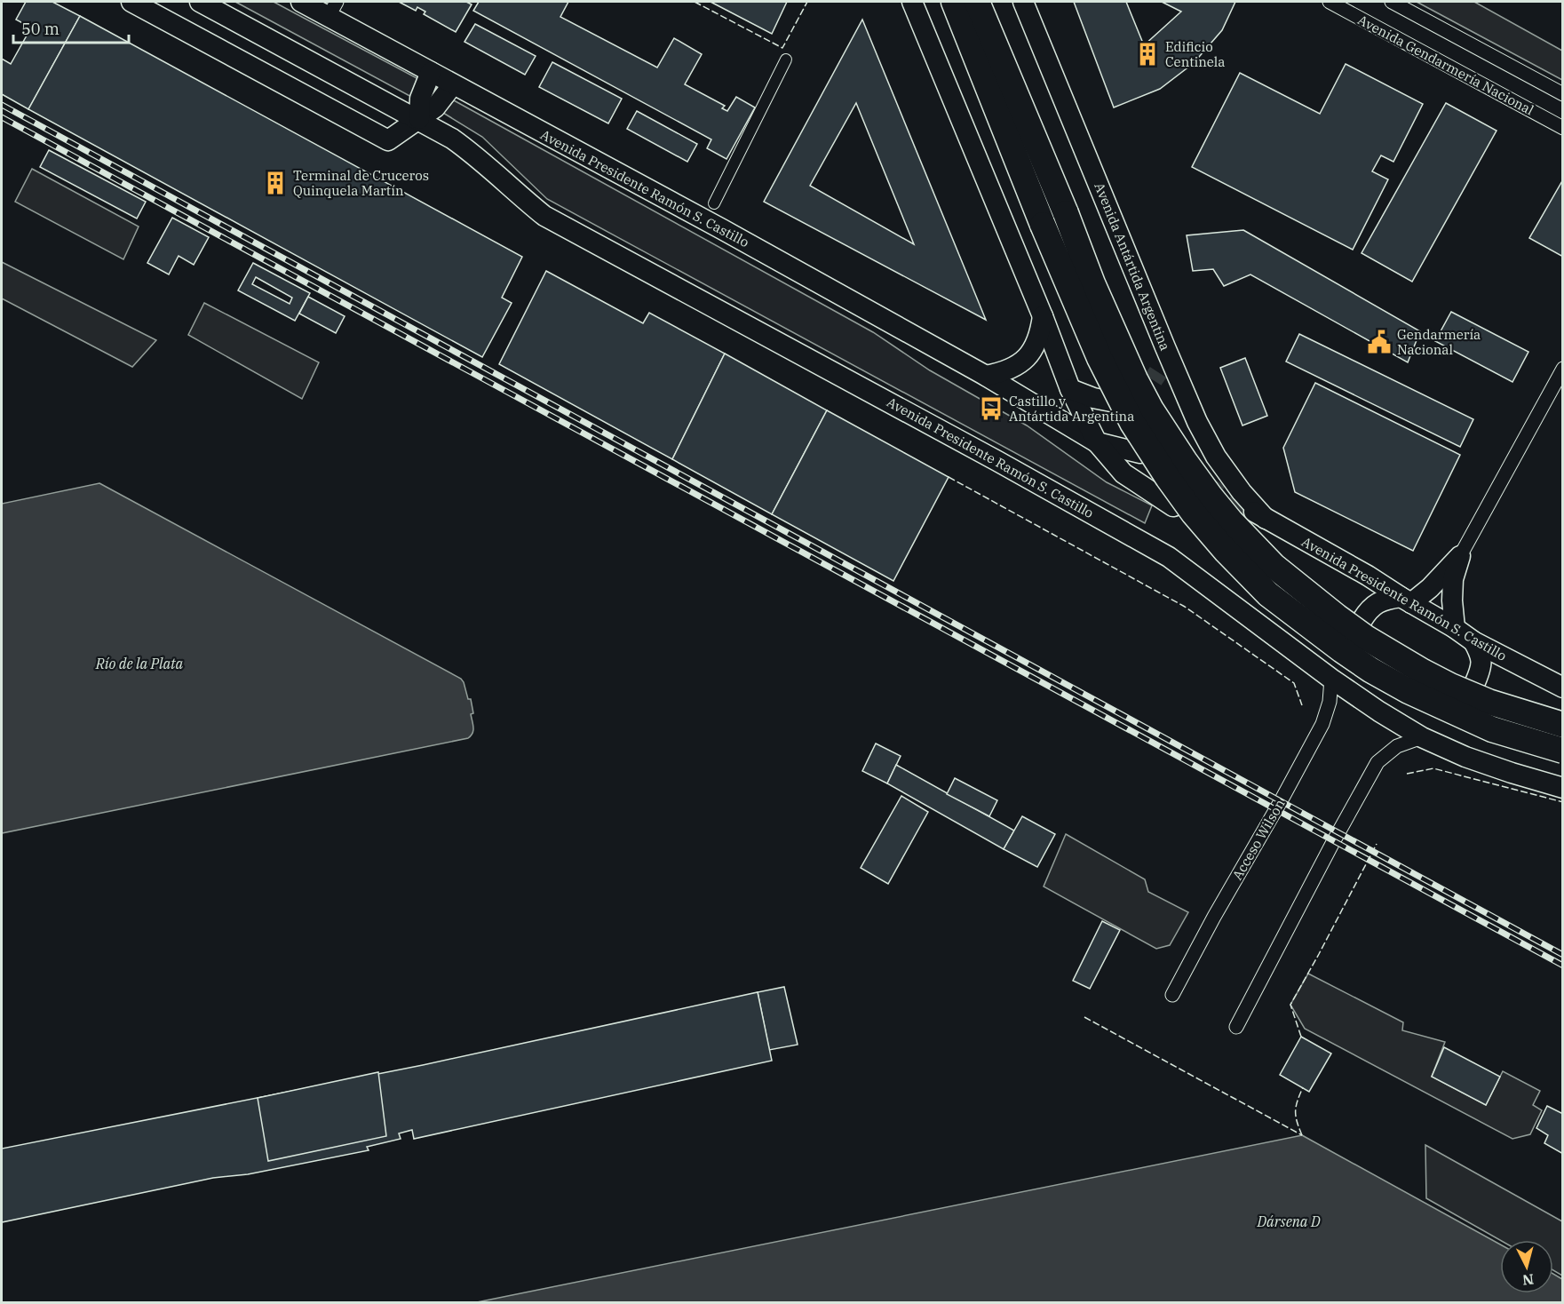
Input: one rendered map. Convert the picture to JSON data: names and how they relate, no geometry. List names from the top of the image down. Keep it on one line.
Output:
{"streets":{"main road":["Avenida Presidente Ramón S. Castillo","Avenida Antártida Argentina"],"street":["Avenida Gendarmería Nacional","Acceso Wilson"]},"crossings":[["Avenida Presidente Ramón S. Castillo","Avenida Antártida Argentina"],["Avenida Presidente Ramón S. Castillo","Acceso Wilson"]],"water":["Río de la Plata","Dársena D"],"places":{"building":["Edificio Centinela","Terminal de Cruceros Quinquela Martín"],"public building":["Gendarmería Nacional"],"bus stop":["Castillo y Antártida Argentina"]},"scale_bar":"50 m","north":"bottom"}
